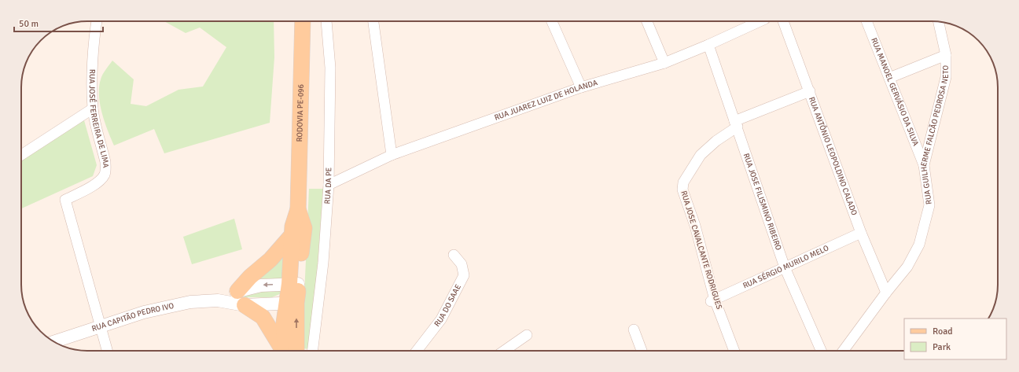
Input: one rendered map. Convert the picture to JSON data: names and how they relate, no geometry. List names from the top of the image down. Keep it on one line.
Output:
{"streets":{"main road":["RODOVIA PE-096"],"street":["RUA MANOEL GERVÁSIO DA SILVA","RUA JUAREZ LUIZ DE HOLANDA","RUA JOSÉ FERREIRA DE LIMA","RUA GUILHERME FALCÃO PEDROSA NETO","RUA ANTÔNIO LEOPOLDINO CALADO","RUA DA PE","RUA JOSE FILISMINO RIBEIRO","RUA JOSE CAVALCANTE RODRIGUES","RUA SÉRGIO MURILO MELO","RUA DO SAAE","RUA CAPITÃO PEDRO IVO"]},"crossings":[["RUA MANOEL GERVÁSIO DA SILVA","RUA GUILHERME FALCÃO PEDROSA NETO"],["RUA JUAREZ LUIZ DE HOLANDA","RUA DA PE"],["RUA JUAREZ LUIZ DE HOLANDA","RUA JOSE FILISMINO RIBEIRO"],["RUA JOSÉ FERREIRA DE LIMA","RUA CAPITÃO PEDRO IVO"],["RUA GUILHERME FALCÃO PEDROSA NETO","RUA ANTÔNIO LEOPOLDINO CALADO"],["RUA ANTÔNIO LEOPOLDINO CALADO","RUA JOSE CAVALCANTE RODRIGUES"],["RUA ANTÔNIO LEOPOLDINO CALADO","RUA SÉRGIO MURILO MELO"],["RUA JOSE FILISMINO RIBEIRO","RUA JOSE CAVALCANTE RODRIGUES"],["RUA JOSE FILISMINO RIBEIRO","RUA SÉRGIO MURILO MELO"],["RUA JOSE CAVALCANTE RODRIGUES","RUA SÉRGIO MURILO MELO"]],"legend":["Road","Park"],"scale_bar":"50 m"}
